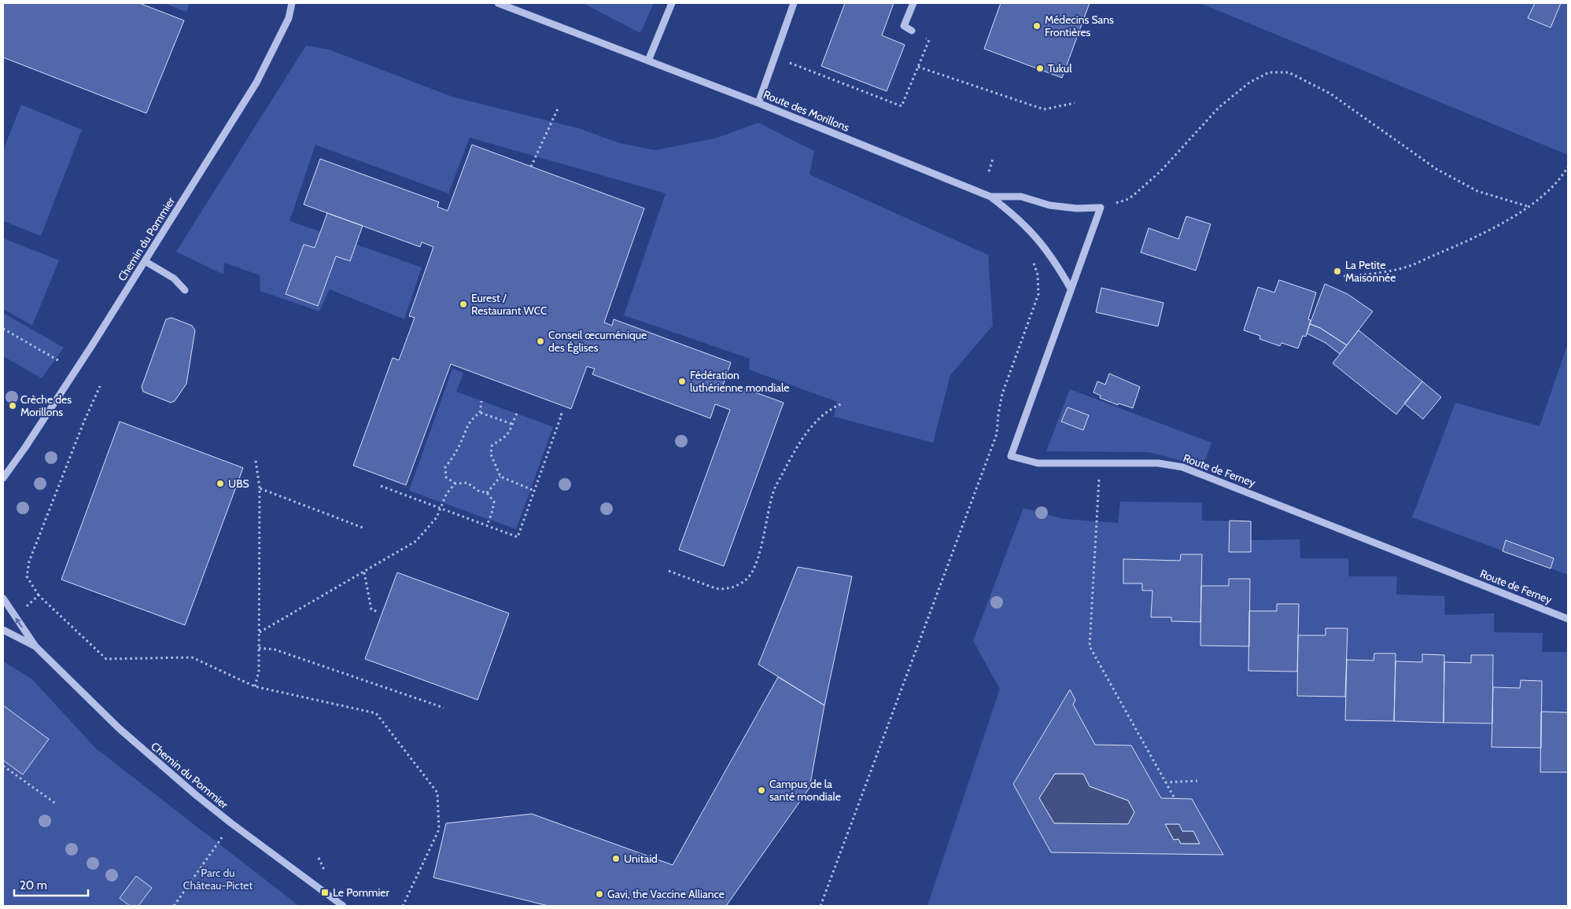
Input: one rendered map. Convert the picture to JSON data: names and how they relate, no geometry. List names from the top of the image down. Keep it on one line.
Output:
{"streets":{"street":["Route des Morillons","Chemin du Pommier","Route de Ferney"]},"crossings":[["Route des Morillons","Route de Ferney"]],"parks":["Parc du Château-Pictet"],"places":{"other":["Médecins Sans Frontières","Tukul","La Petite Maisonnée","Eurest / Restaurant WCC","Conseil œcuménique des Églises","Fédération luthérienne mondiale","Crèche des Morillons","UBS","Campus de la santé mondiale","Unitaid","Gavi, the Vaccine Alliance"],"transit":["Le Pommier"]},"scale_bar":"20 m"}
